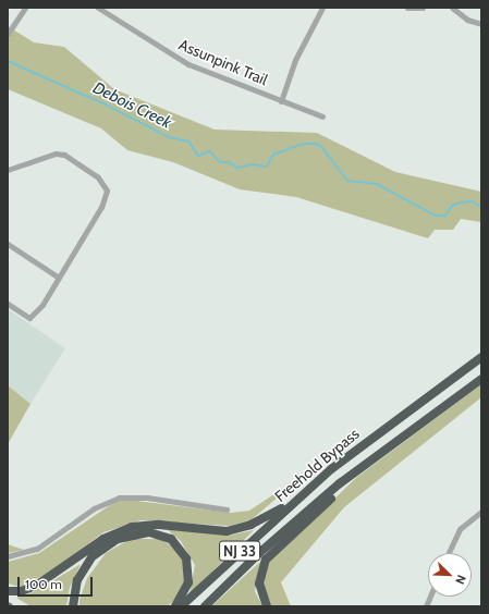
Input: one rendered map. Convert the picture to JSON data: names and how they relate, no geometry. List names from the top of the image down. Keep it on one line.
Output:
{"streets":{"highway":["Freehold Bypass","NJ 33"],"street":["Assunpink Trail"]},"water":["Debois Creek"],"scale_bar":"100 m","north":"bottom right"}
